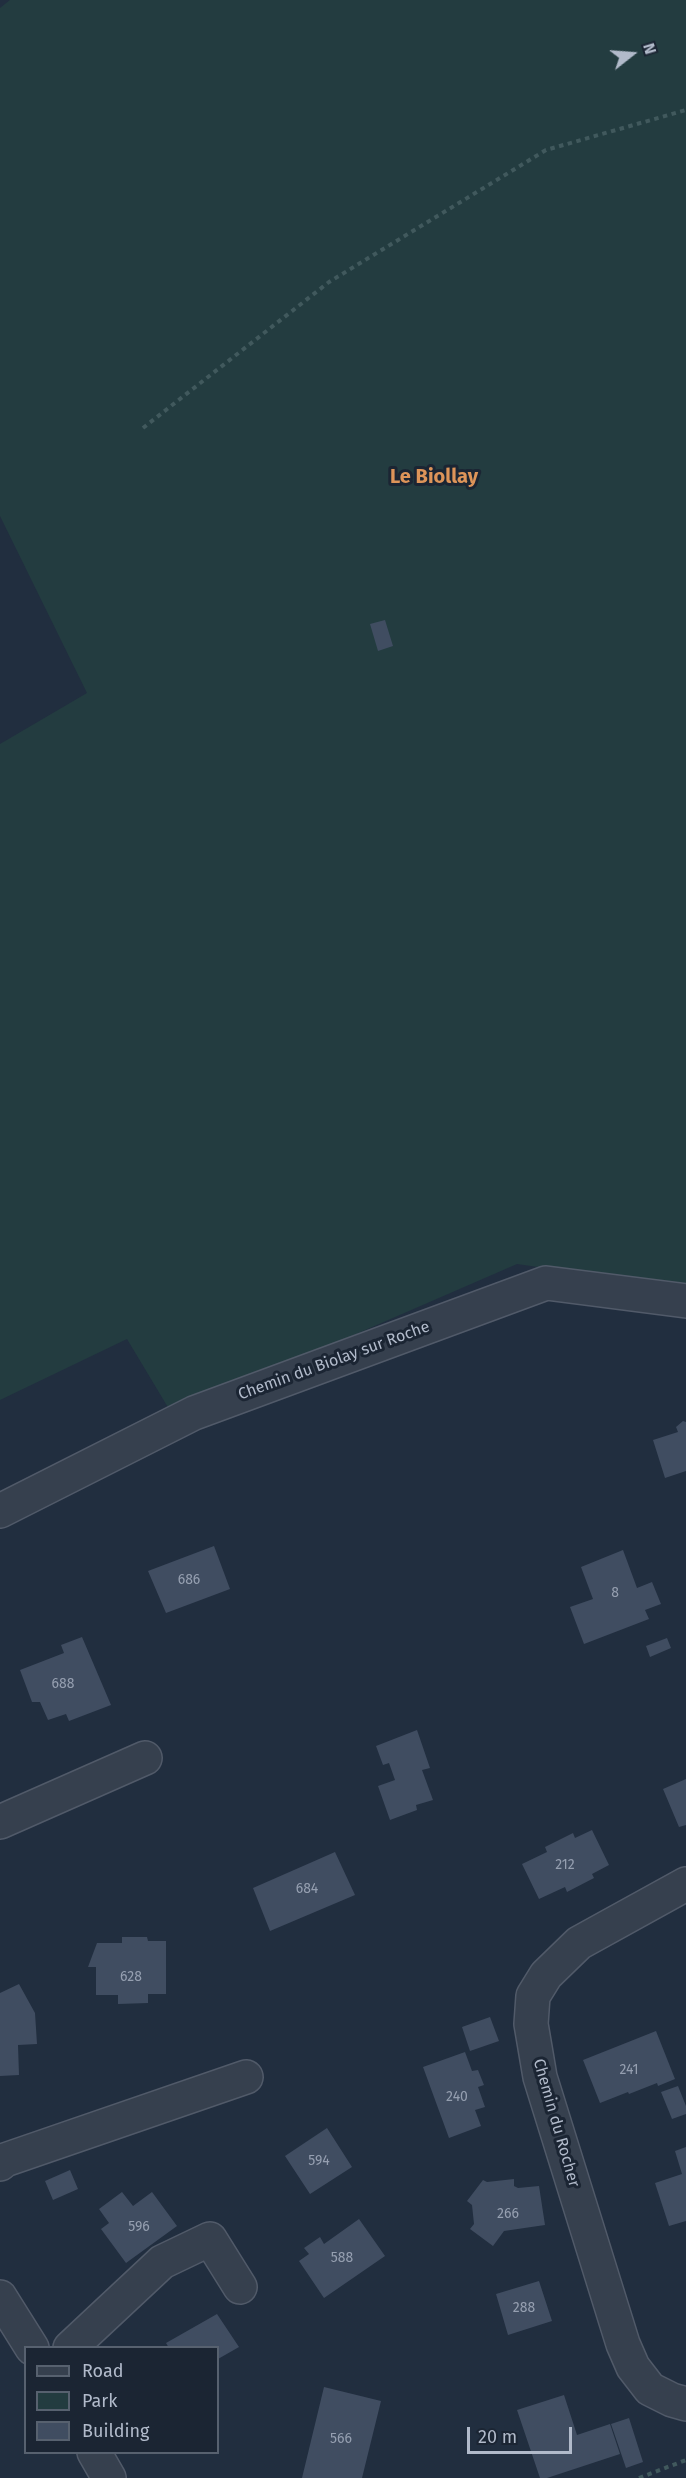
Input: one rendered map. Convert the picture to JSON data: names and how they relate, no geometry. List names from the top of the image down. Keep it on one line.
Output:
{"streets":{"street":["Chemin du Biolay sur Roche","Chemin du Rocher"]},"districts":["Le Biollay"],"house_numbers":["686","8","688","212","684","628","241","240","594","266","596","588","288","566"],"legend":["Road","Park","Building"],"scale_bar":"20 m","north":"right"}
